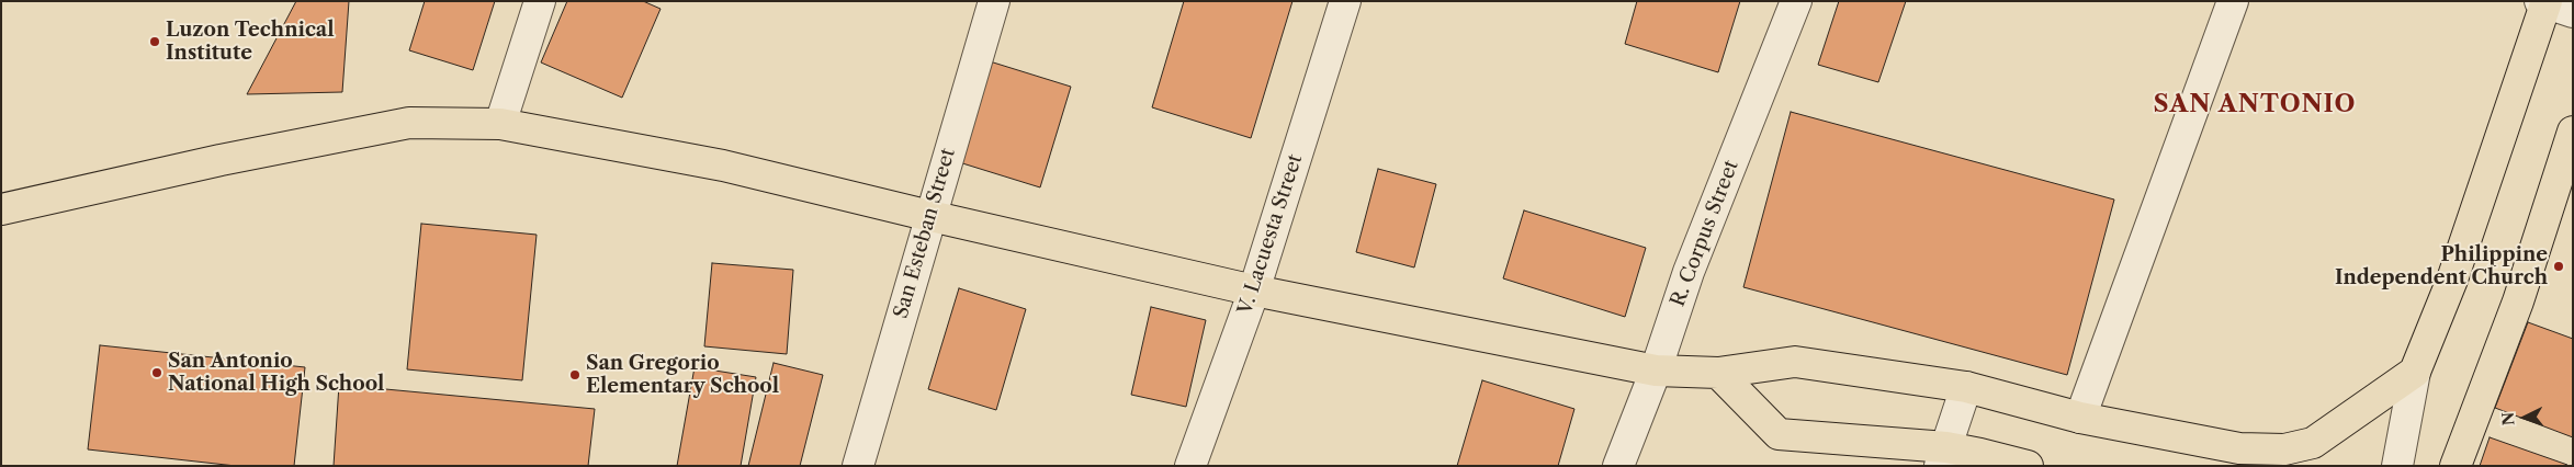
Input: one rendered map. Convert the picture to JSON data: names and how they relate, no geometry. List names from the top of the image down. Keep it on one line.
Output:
{"streets":{"street":["San Esteban Street","R. Corpus Street","V. Lacuesta Street"]},"districts":["SAN ANTONIO"],"places":["Luzon Technical Institute","Philippine Independent Church","San Antonio National High School","San Gregorio Elementary School"],"north":"left"}
